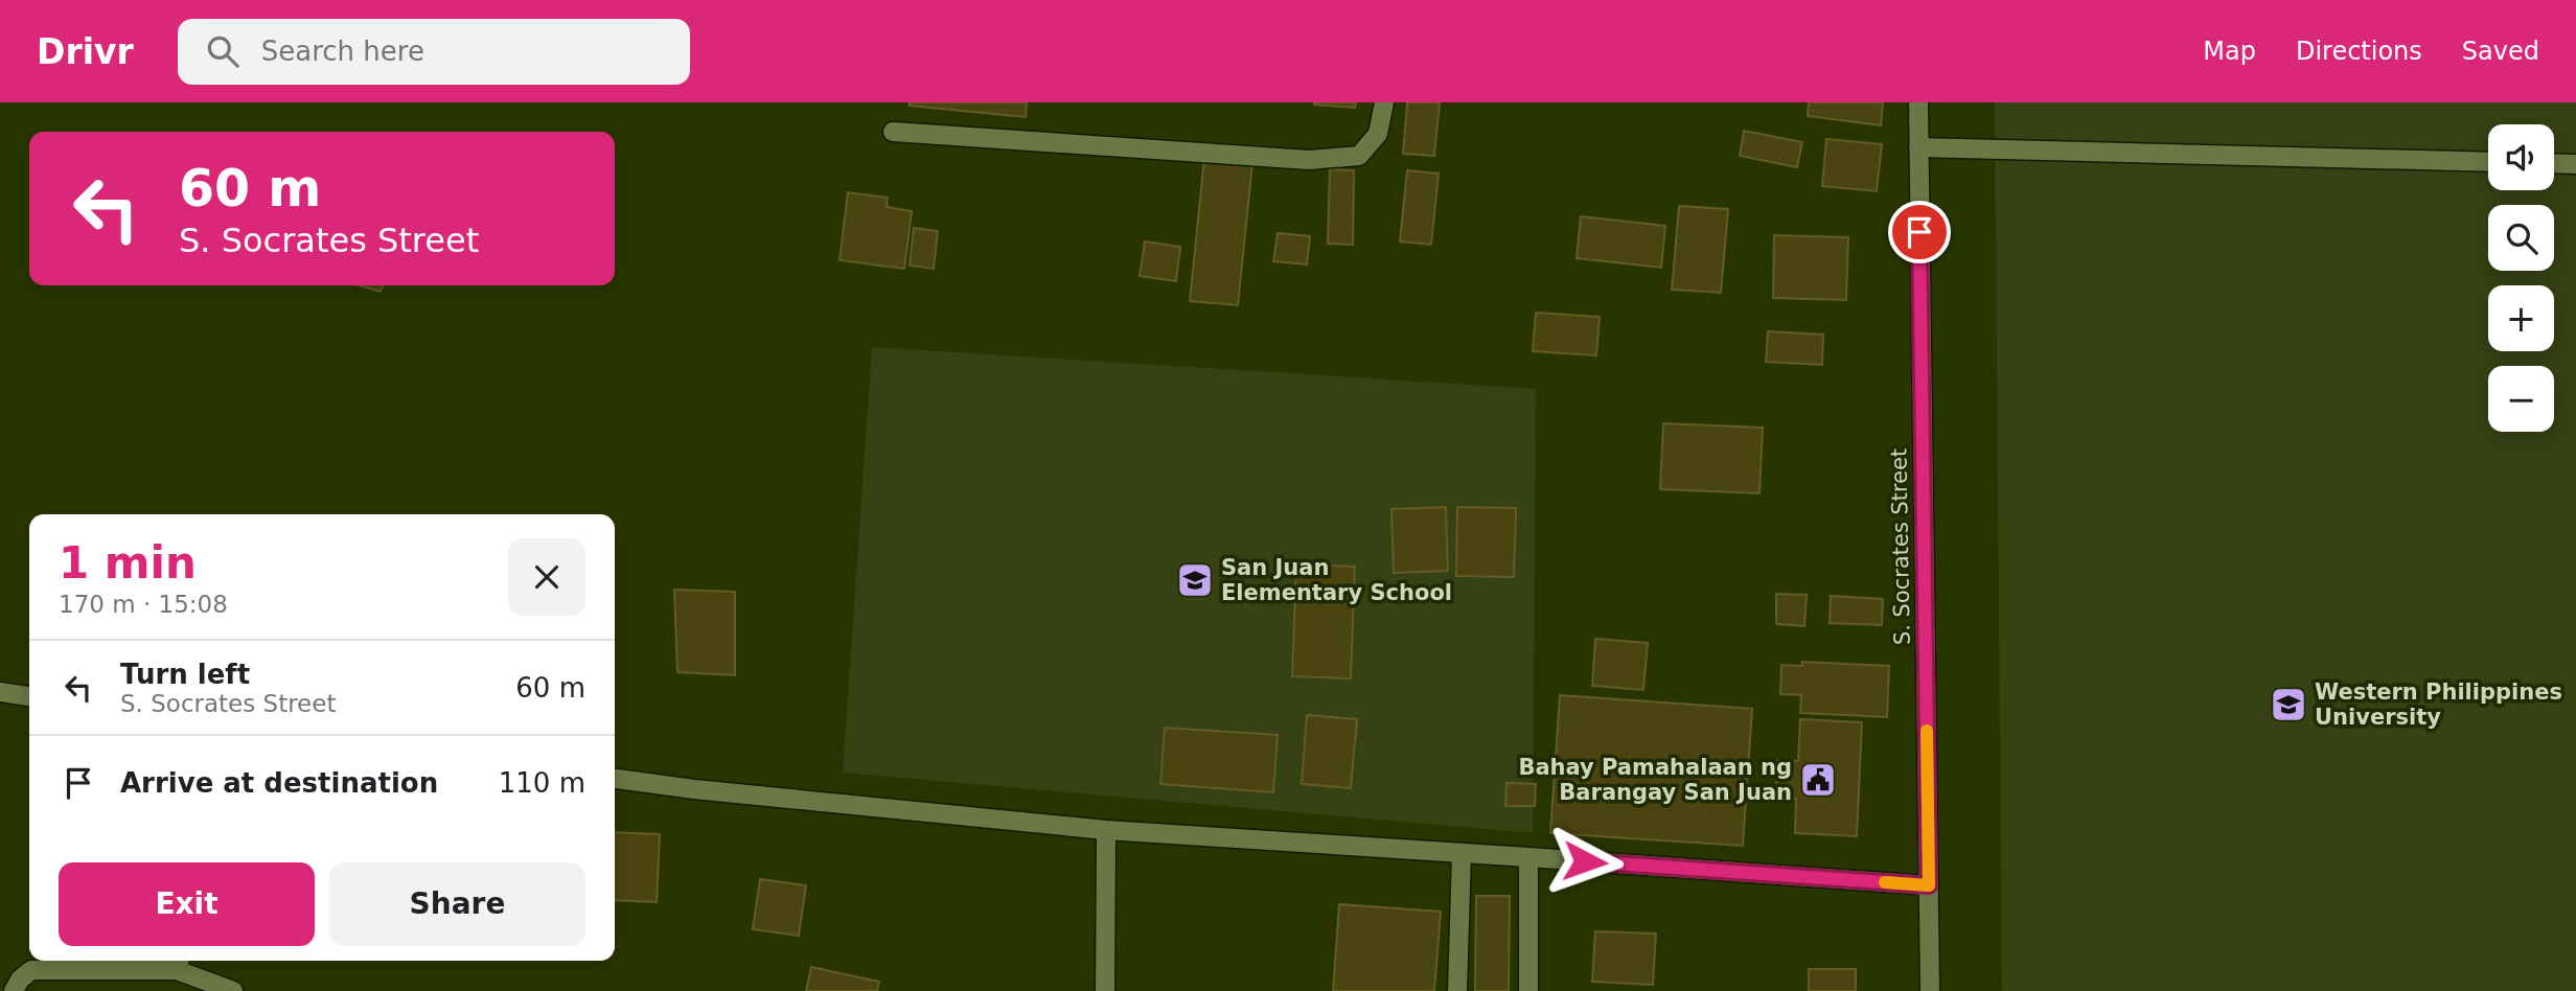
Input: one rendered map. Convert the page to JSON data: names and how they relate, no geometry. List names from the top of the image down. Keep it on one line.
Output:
{"streets":{"street":["S. Socrates Street"]},"places":{"school or university":["San Juan Elementary School","Western Philippines University"],"public building":["Bahay Pamahalaan ng Barangay San Juan"]},"page":{"header":"Drivr","search":"Search here","nav":["Map","Directions","Saved"],"map_buttons":["+","−"],"turn":["60 m","S. Socrates Street"],"heading":["1 min","170 m · 15:08"],"list":[{"name":"Turn left","note":"S. Socrates Street","value":"60 m"},{"name":"Arrive at destination","value":"110 m"}],"buttons":["Exit","Share"]}}
